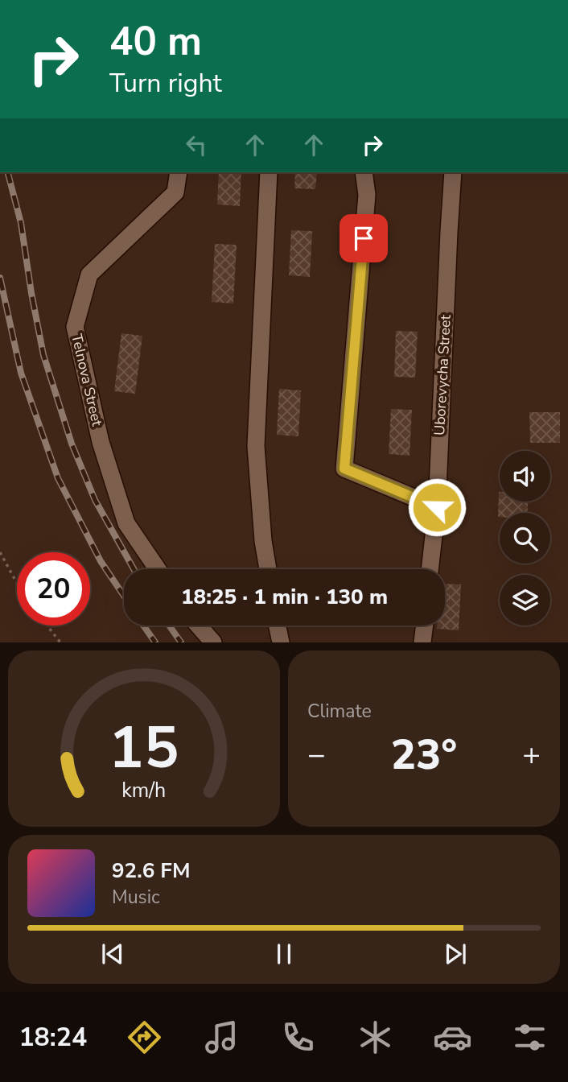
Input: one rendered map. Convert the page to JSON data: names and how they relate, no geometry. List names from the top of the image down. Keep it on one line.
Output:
{"streets":{"street":["Uborevycha Street","Telnova Street"]},"page":{"turn":["40 m","Turn right"],"limit":"20","trip":"18:25 · 1 min · 130 m","tile":"Climate","heat":["−","23°","+"],"song":["92.6 FM","Music"],"tabs":"18:24","gauge":["15","km/h"]}}
